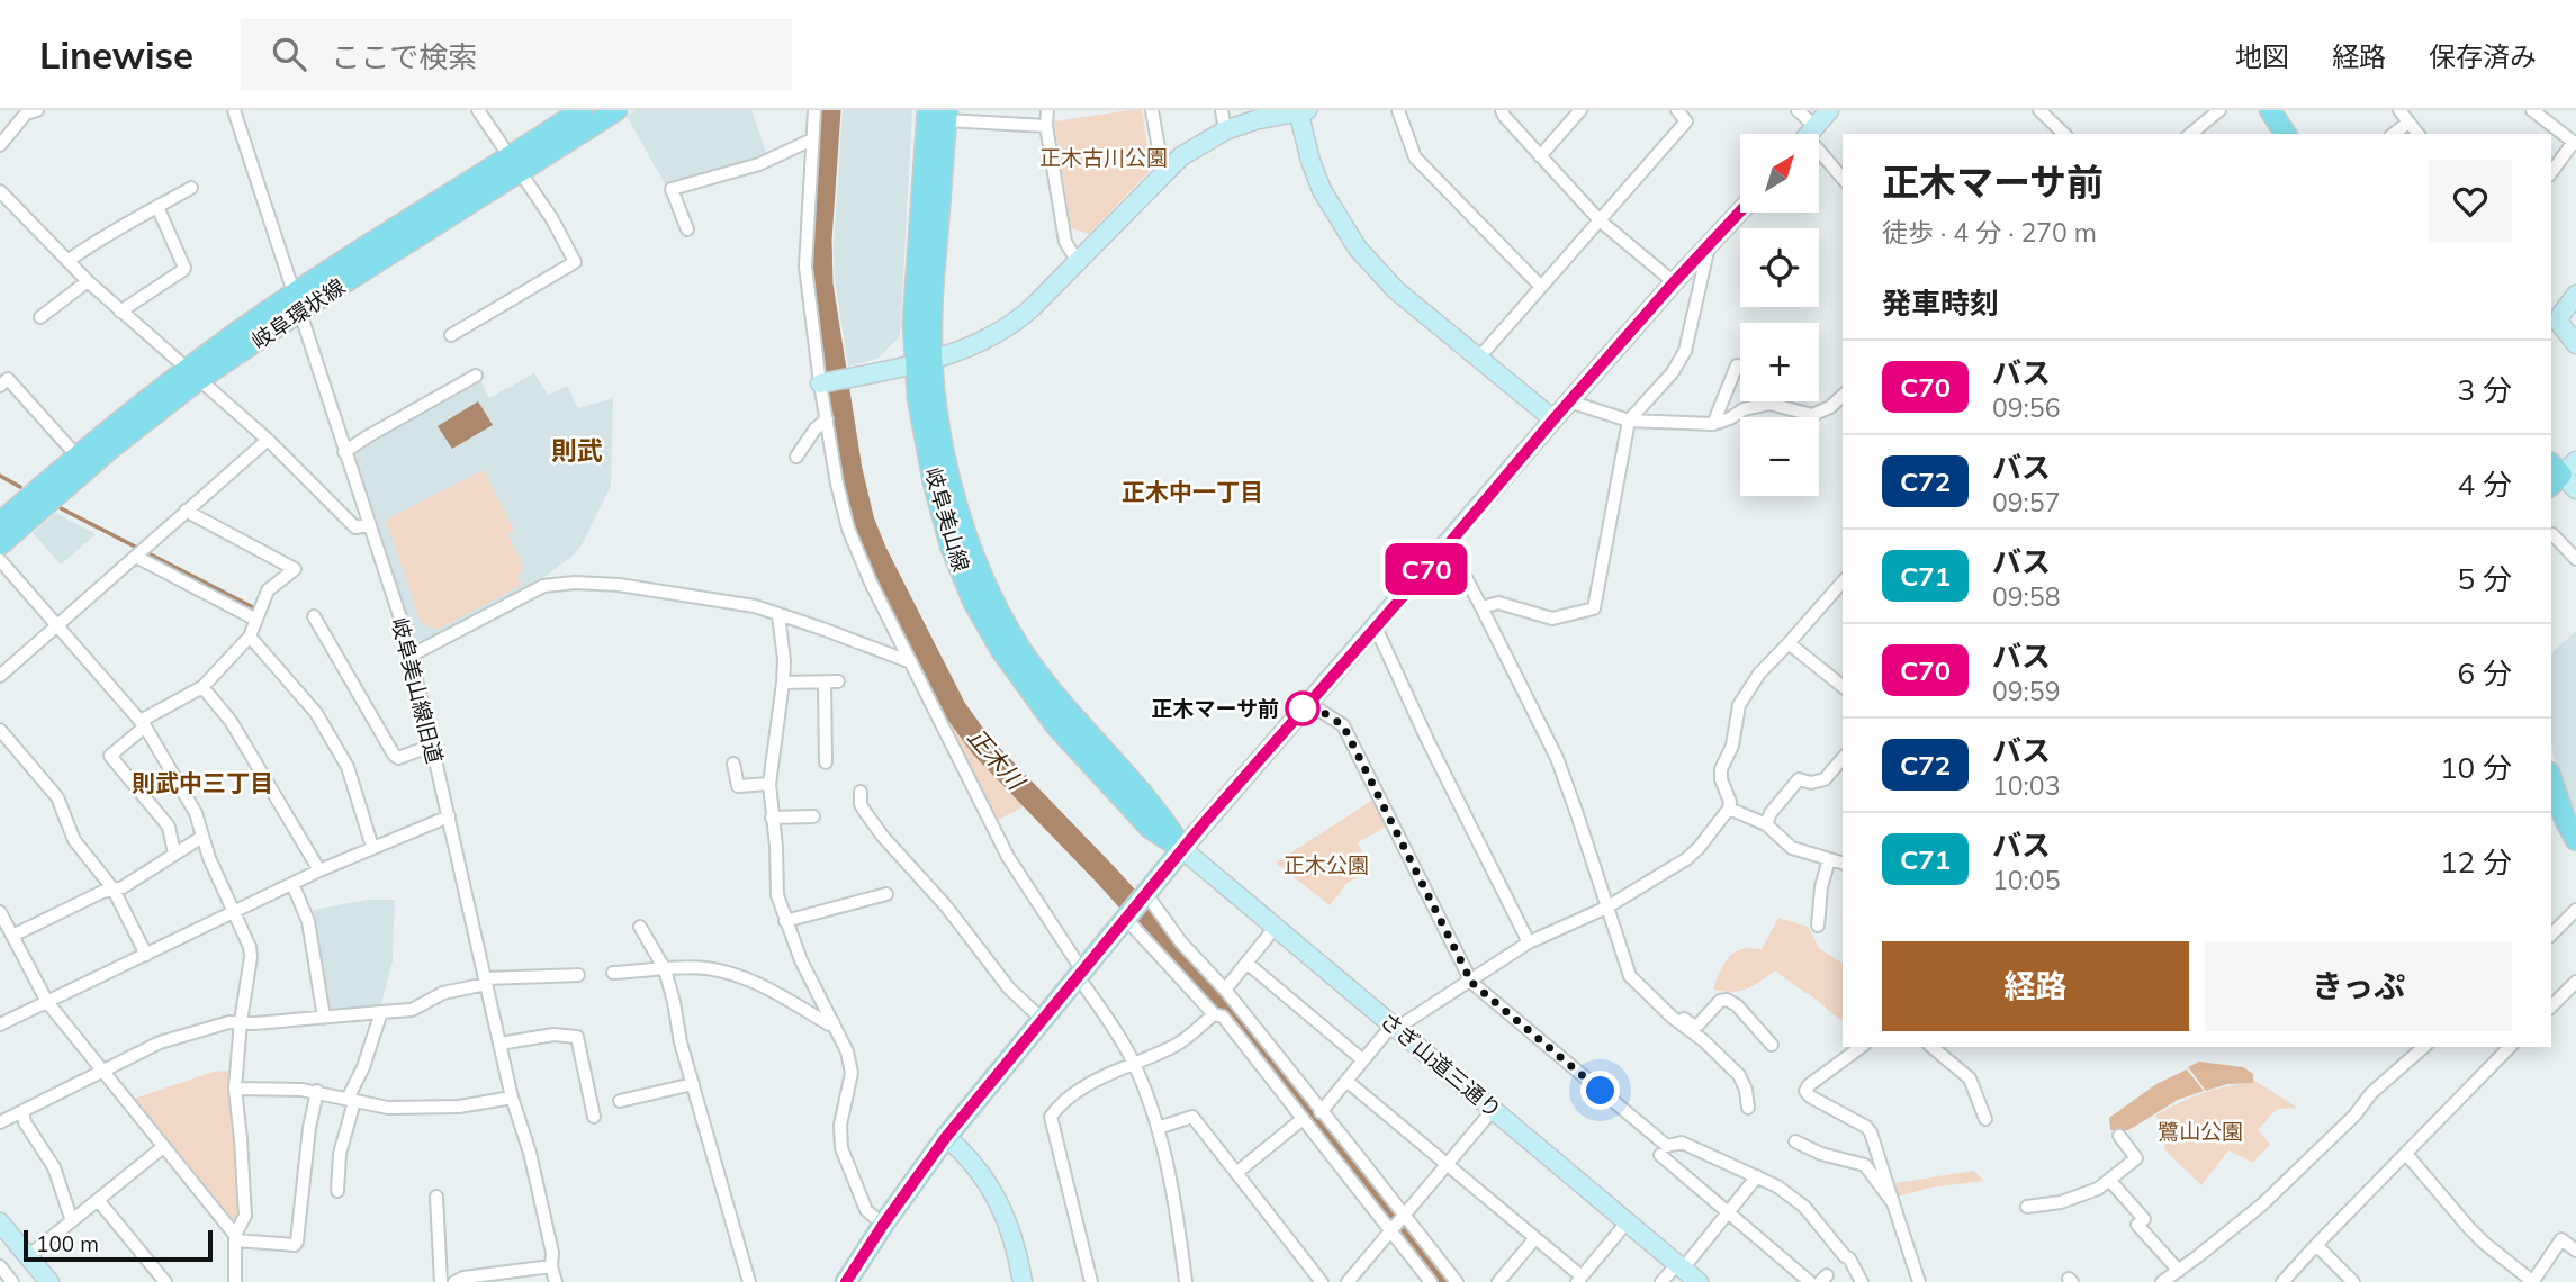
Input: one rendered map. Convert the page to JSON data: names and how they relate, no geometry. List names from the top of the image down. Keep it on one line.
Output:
{"streets":{"main road":["岐阜環状線","岐阜美山線"],"street":["岐阜美山線旧道","さぎ山道三通り"]},"crossings":[["岐阜環状線","岐阜美山線旧道"],["岐阜美山線","さぎ山道三通り"]],"districts":["則武","正木中一丁目","則武中三丁目"],"water":["正木川"],"parks":["正木古川公園","正木公園","鷺山公園"],"places":["正木マーサ前"],"lines":["bus line C70"],"scale_bar":"100 m","north":"top right","page":{"header":"Linewise","search":"ここで検索","nav":["地図","経路","保存済み"],"on_map":"C70","map_buttons":["+","−"],"heading":[["正木マーサ前","徒歩 · 4 分 · 270 m"],"発車時刻"],"list":[{"mark":"C70","name":"バス","note":"09:56","value":"3 分"},{"mark":"C72","name":"バス","note":"09:57","value":"4 分"},{"mark":"C71","name":"バス","note":"09:58","value":"5 分"},{"mark":"C70","name":"バス","note":"09:59","value":"6 分"},{"mark":"C72","name":"バス","note":"10:03","value":"10 分"},{"mark":"C71","name":"バス","note":"10:05","value":"12 分"}],"buttons":["経路","きっぷ"],"scale":"100 m"}}
